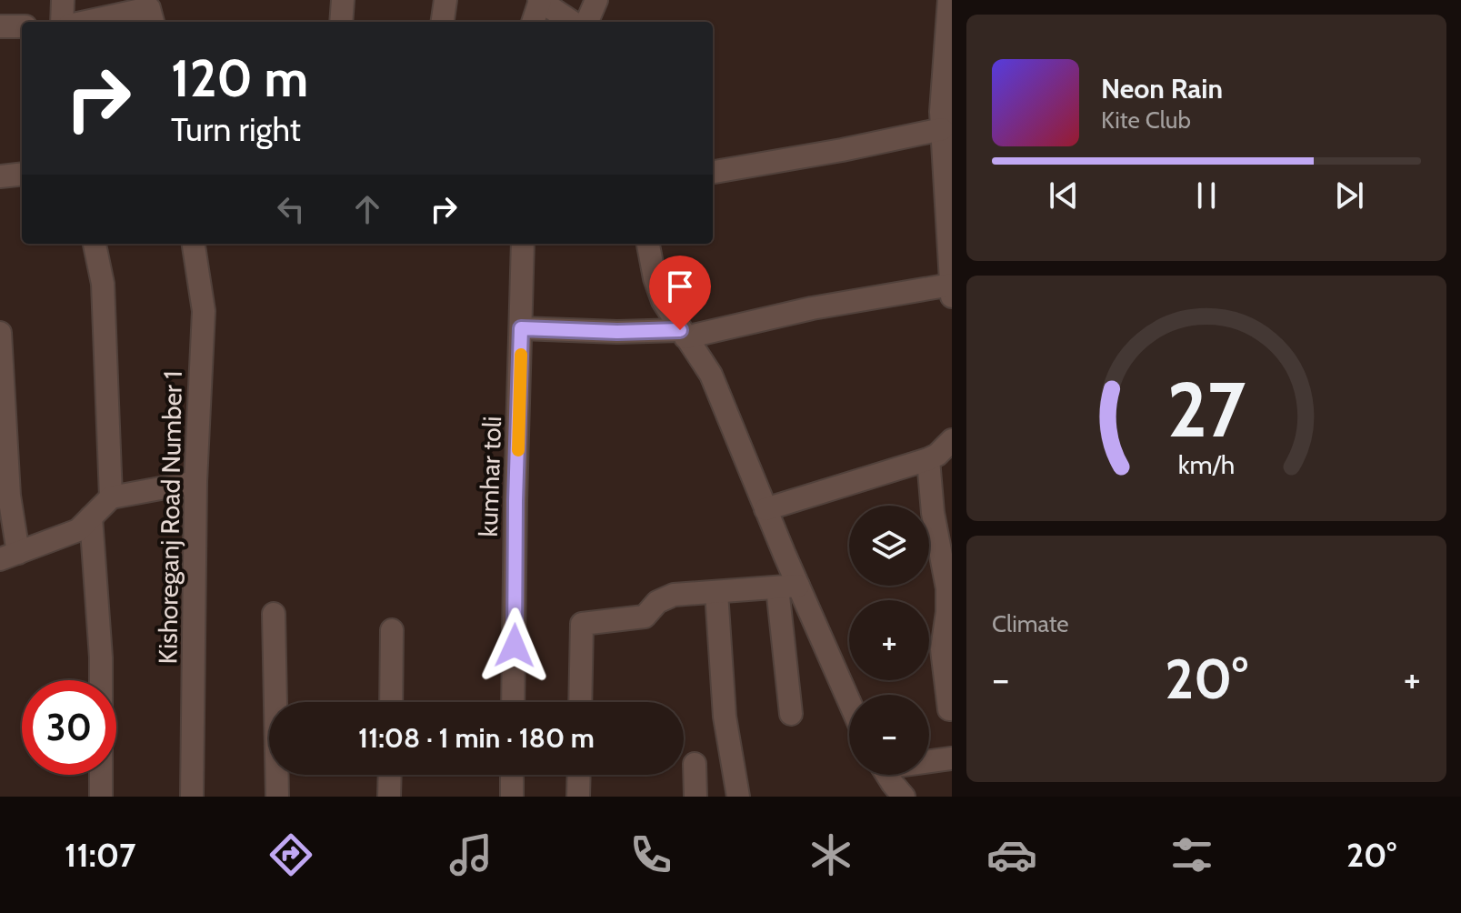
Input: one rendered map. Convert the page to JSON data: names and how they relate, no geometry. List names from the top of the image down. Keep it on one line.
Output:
{"streets":{"street":["kumhar toli","Kishoreganj Road Number 1"]},"page":{"turn":["120 m","Turn right"],"song":["Neon Rain","Kite Club"],"map_buttons":["+","−"],"tile":"Climate","heat":["−","20°","+"],"limit":"30","trip":"11:08 · 1 min · 180 m","tabs":["11:07","20°"],"gauge":["27","km/h"]}}
